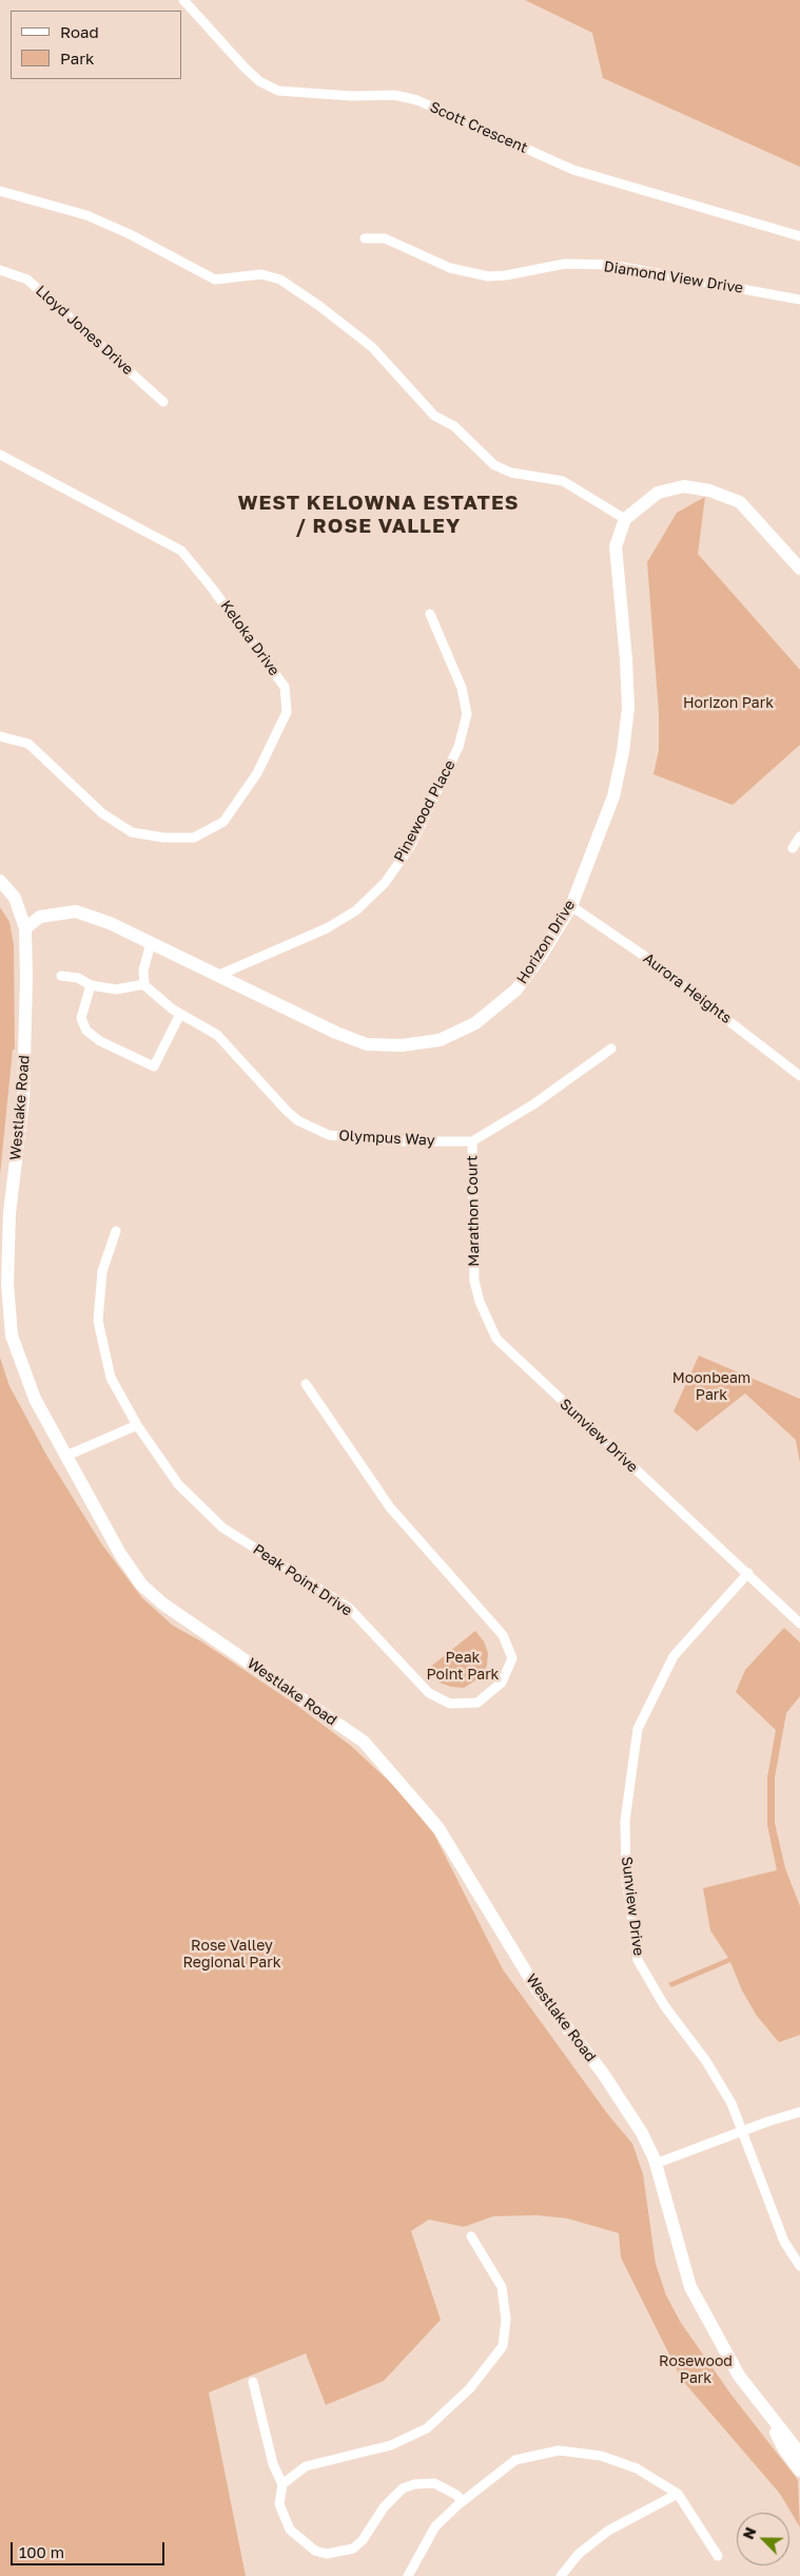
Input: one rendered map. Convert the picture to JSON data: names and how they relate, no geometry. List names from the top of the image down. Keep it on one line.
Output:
{"streets":{"street":["Scott Crescent","Diamond View Drive","Lloyd Jones Drive","Keloka Drive","Pinewood Place","Horizon Drive","Aurora Heights","Westlake Road","Olympus Way","Marathon Court","Sunview Drive","Peak Point Drive"]},"crossings":[["Pinewood Place","Horizon Drive"],["Horizon Drive","Aurora Heights"],["Horizon Drive","Westlake Road"],["Olympus Way","Marathon Court"],["Marathon Court","Sunview Drive"]],"districts":["WEST KELOWNA ESTATES / ROSE VALLEY"],"parks":["Horizon Park","Moonbeam Park","Peak Point Park","Rose Valley Regional Park","Rosewood Park"],"legend":["Road","Park"],"scale_bar":"100 m","north":"top left"}
